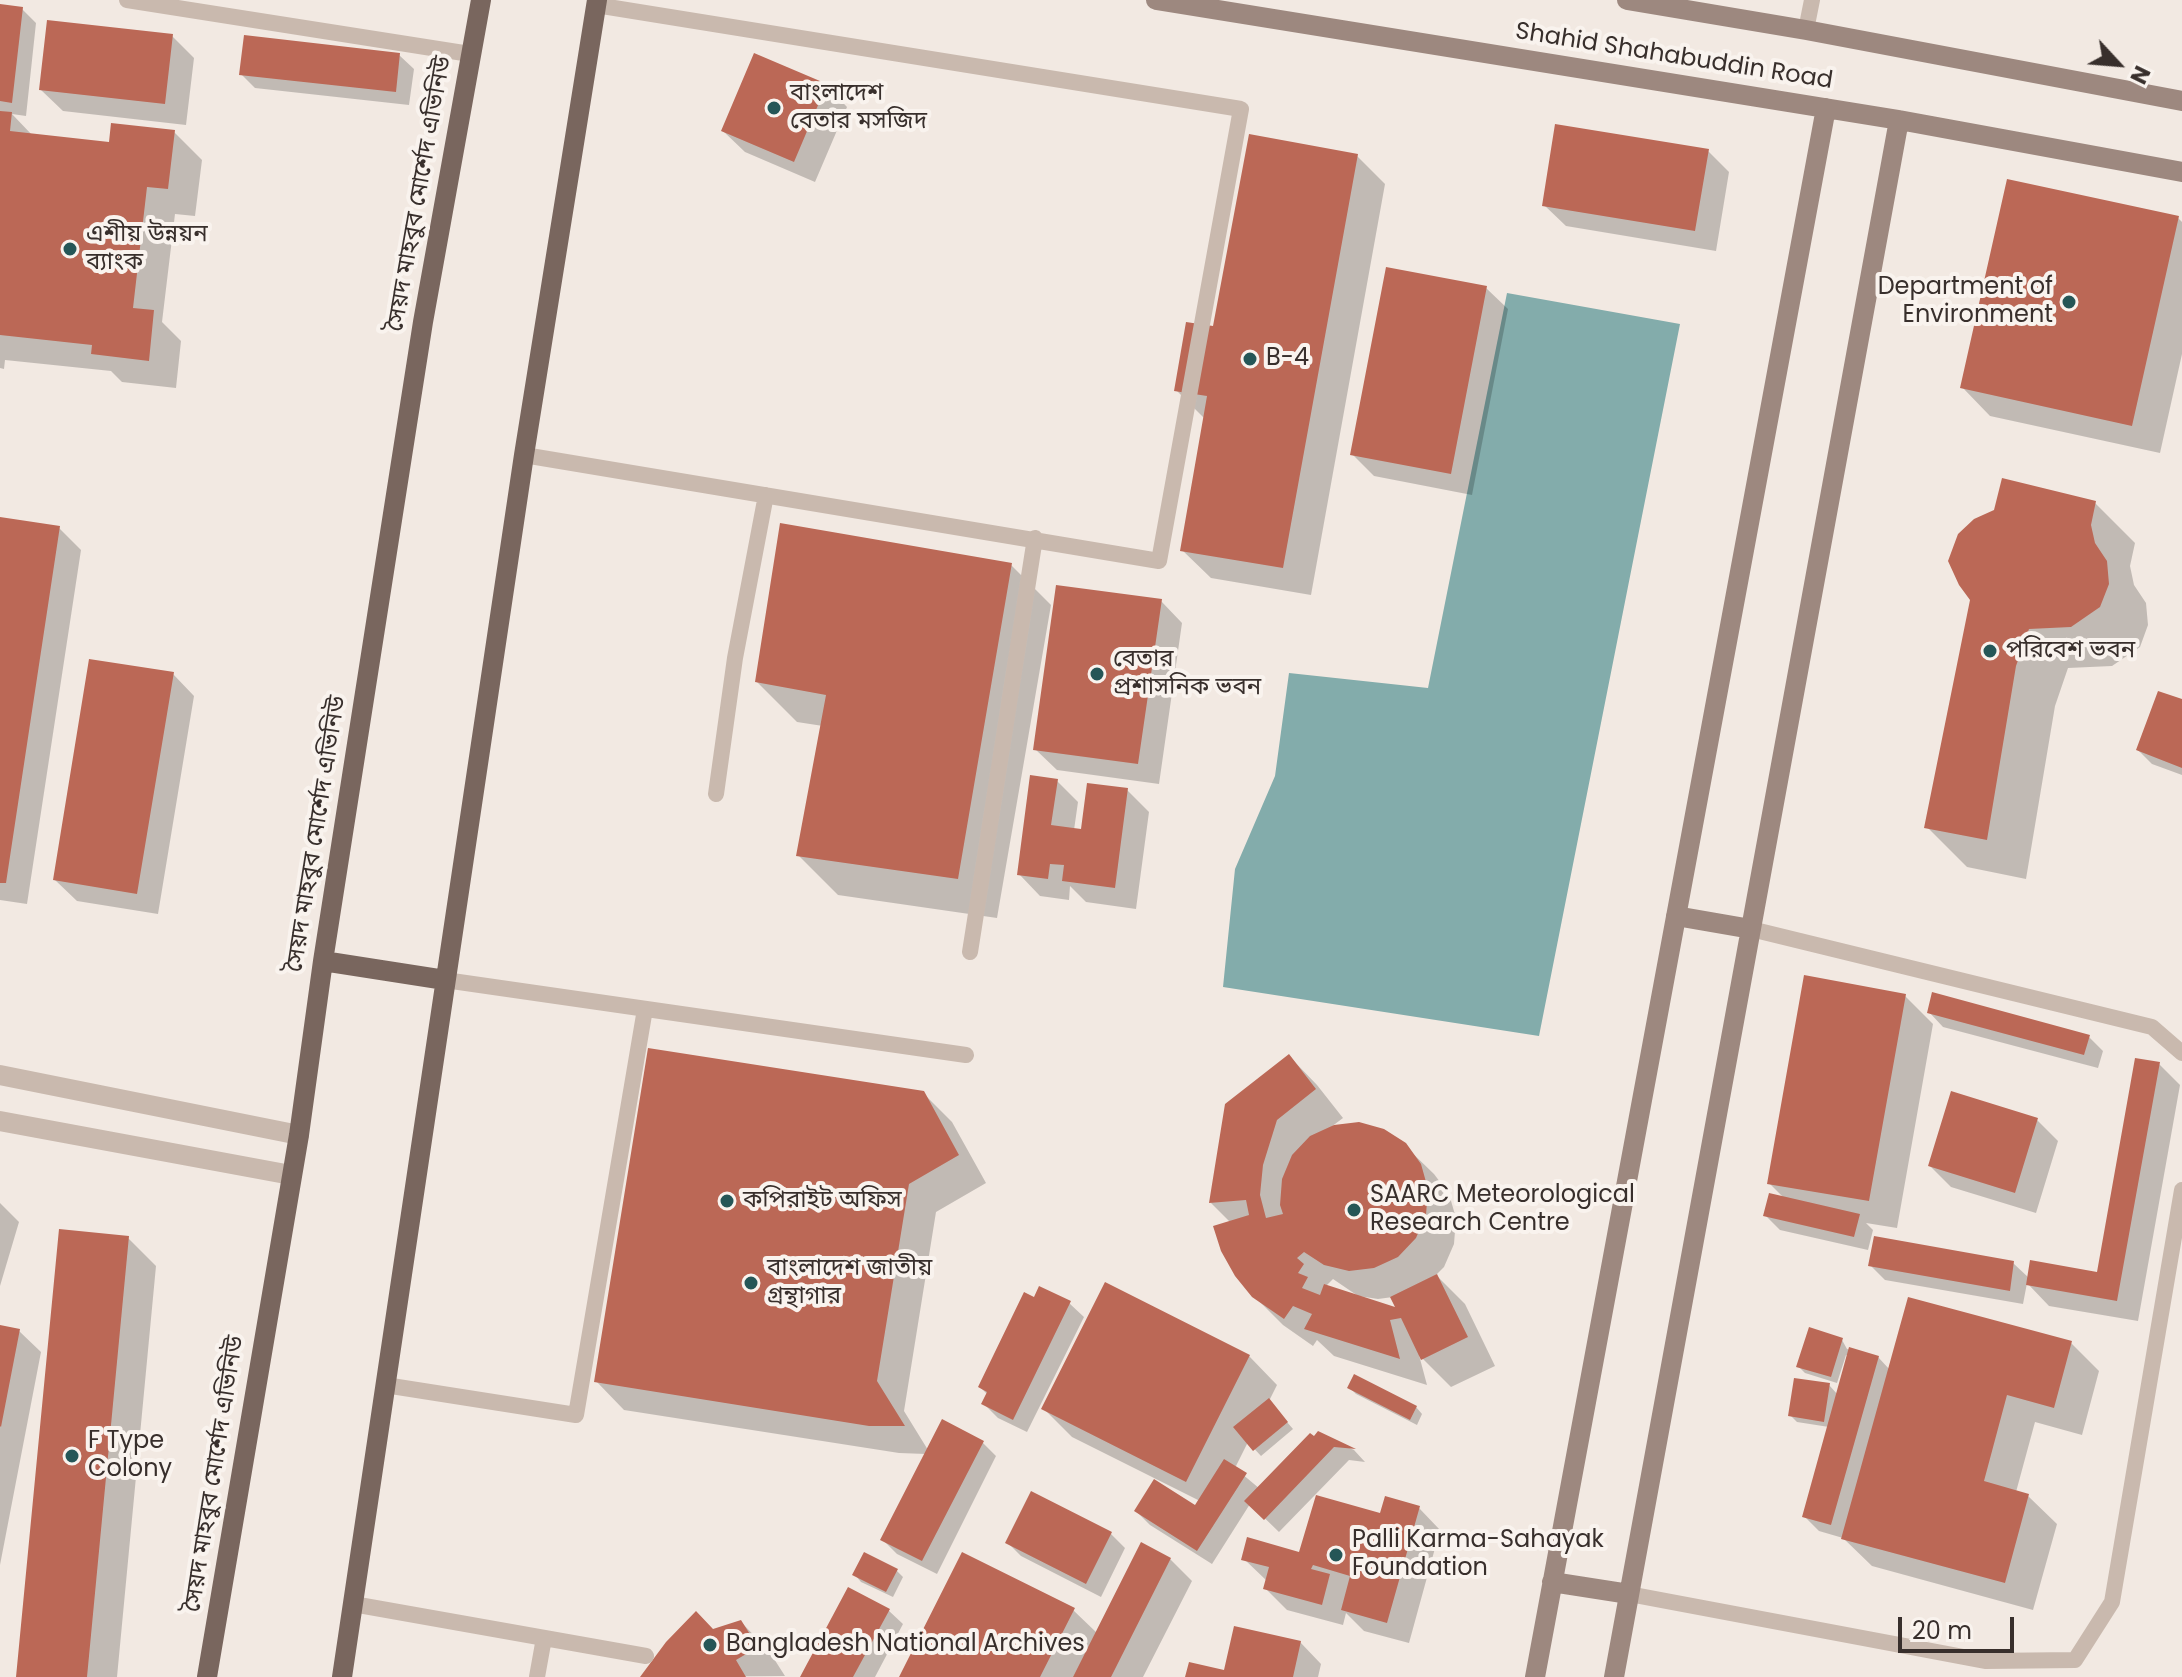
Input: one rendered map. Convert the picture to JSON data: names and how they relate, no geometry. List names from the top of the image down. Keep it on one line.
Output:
{"streets":{"main road":["সৈয়দ মাহবুব মোর্শেদ এভিনিউ"],"street":["Shahid Shahabuddin Road"]},"places":["বাংলাদেশ বেতার মসজিদ","এশীয় উন্নয়ন ব্যাংক","Department of Environment","B-4","পরিবেশ ভবন","বেতার প্রশাসনিক ভবন","কপিরাইট অফিস","SAARC Meteorological Research Centre","বাংলাদেশ জাতীয় গ্রন্থাগার","F Type Colony","Palli Karma-Sahayak Foundation","Bangladesh National Archives"],"scale_bar":"20 m","north":"bottom right"}
